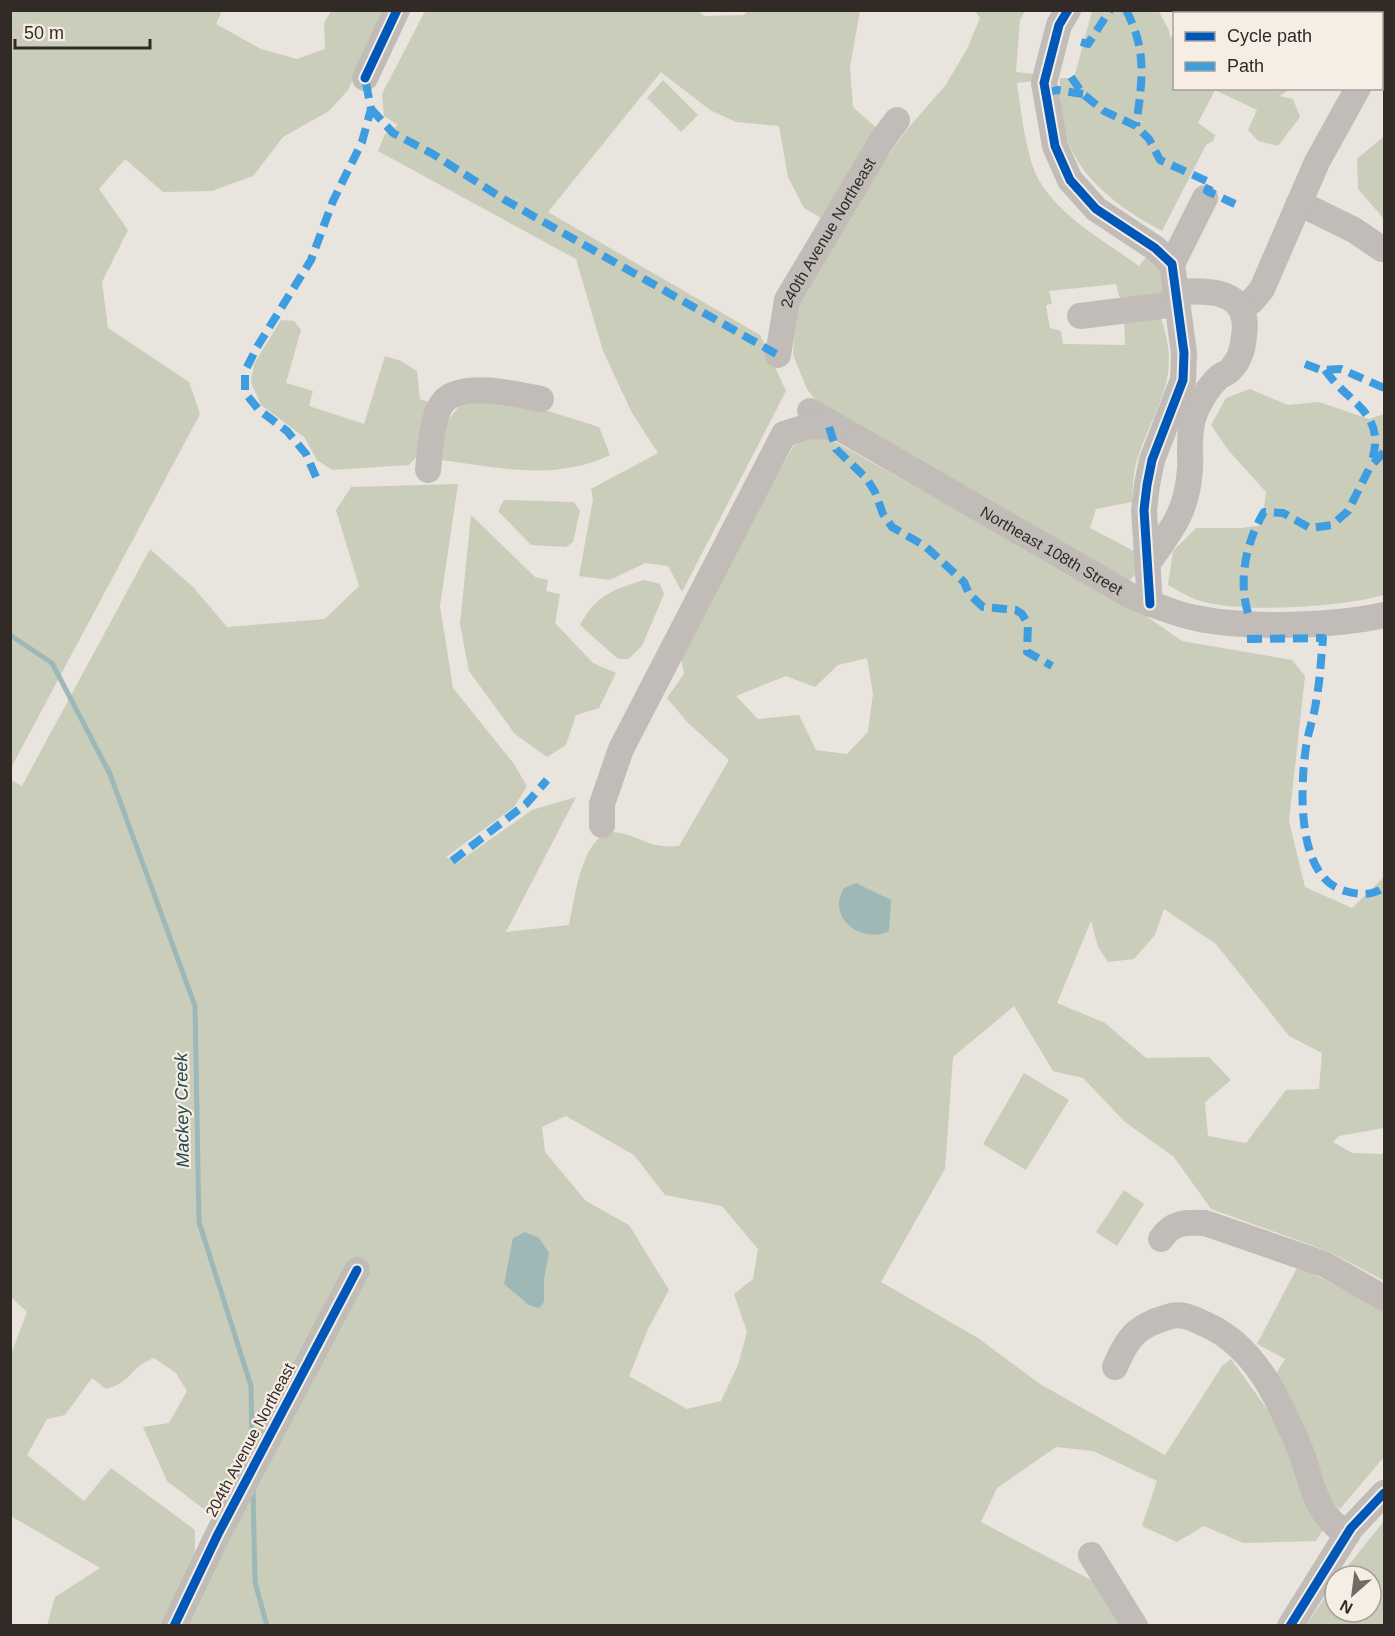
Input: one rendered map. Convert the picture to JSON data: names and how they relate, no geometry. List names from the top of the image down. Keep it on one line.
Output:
{"streets":{"street":["240th Avenue Northeast","Northeast 108th Street","204th Avenue Northeast"]},"water":["Mackey Creek"],"legend":["Cycle path","Path"],"scale_bar":"50 m","north":"bottom left"}
